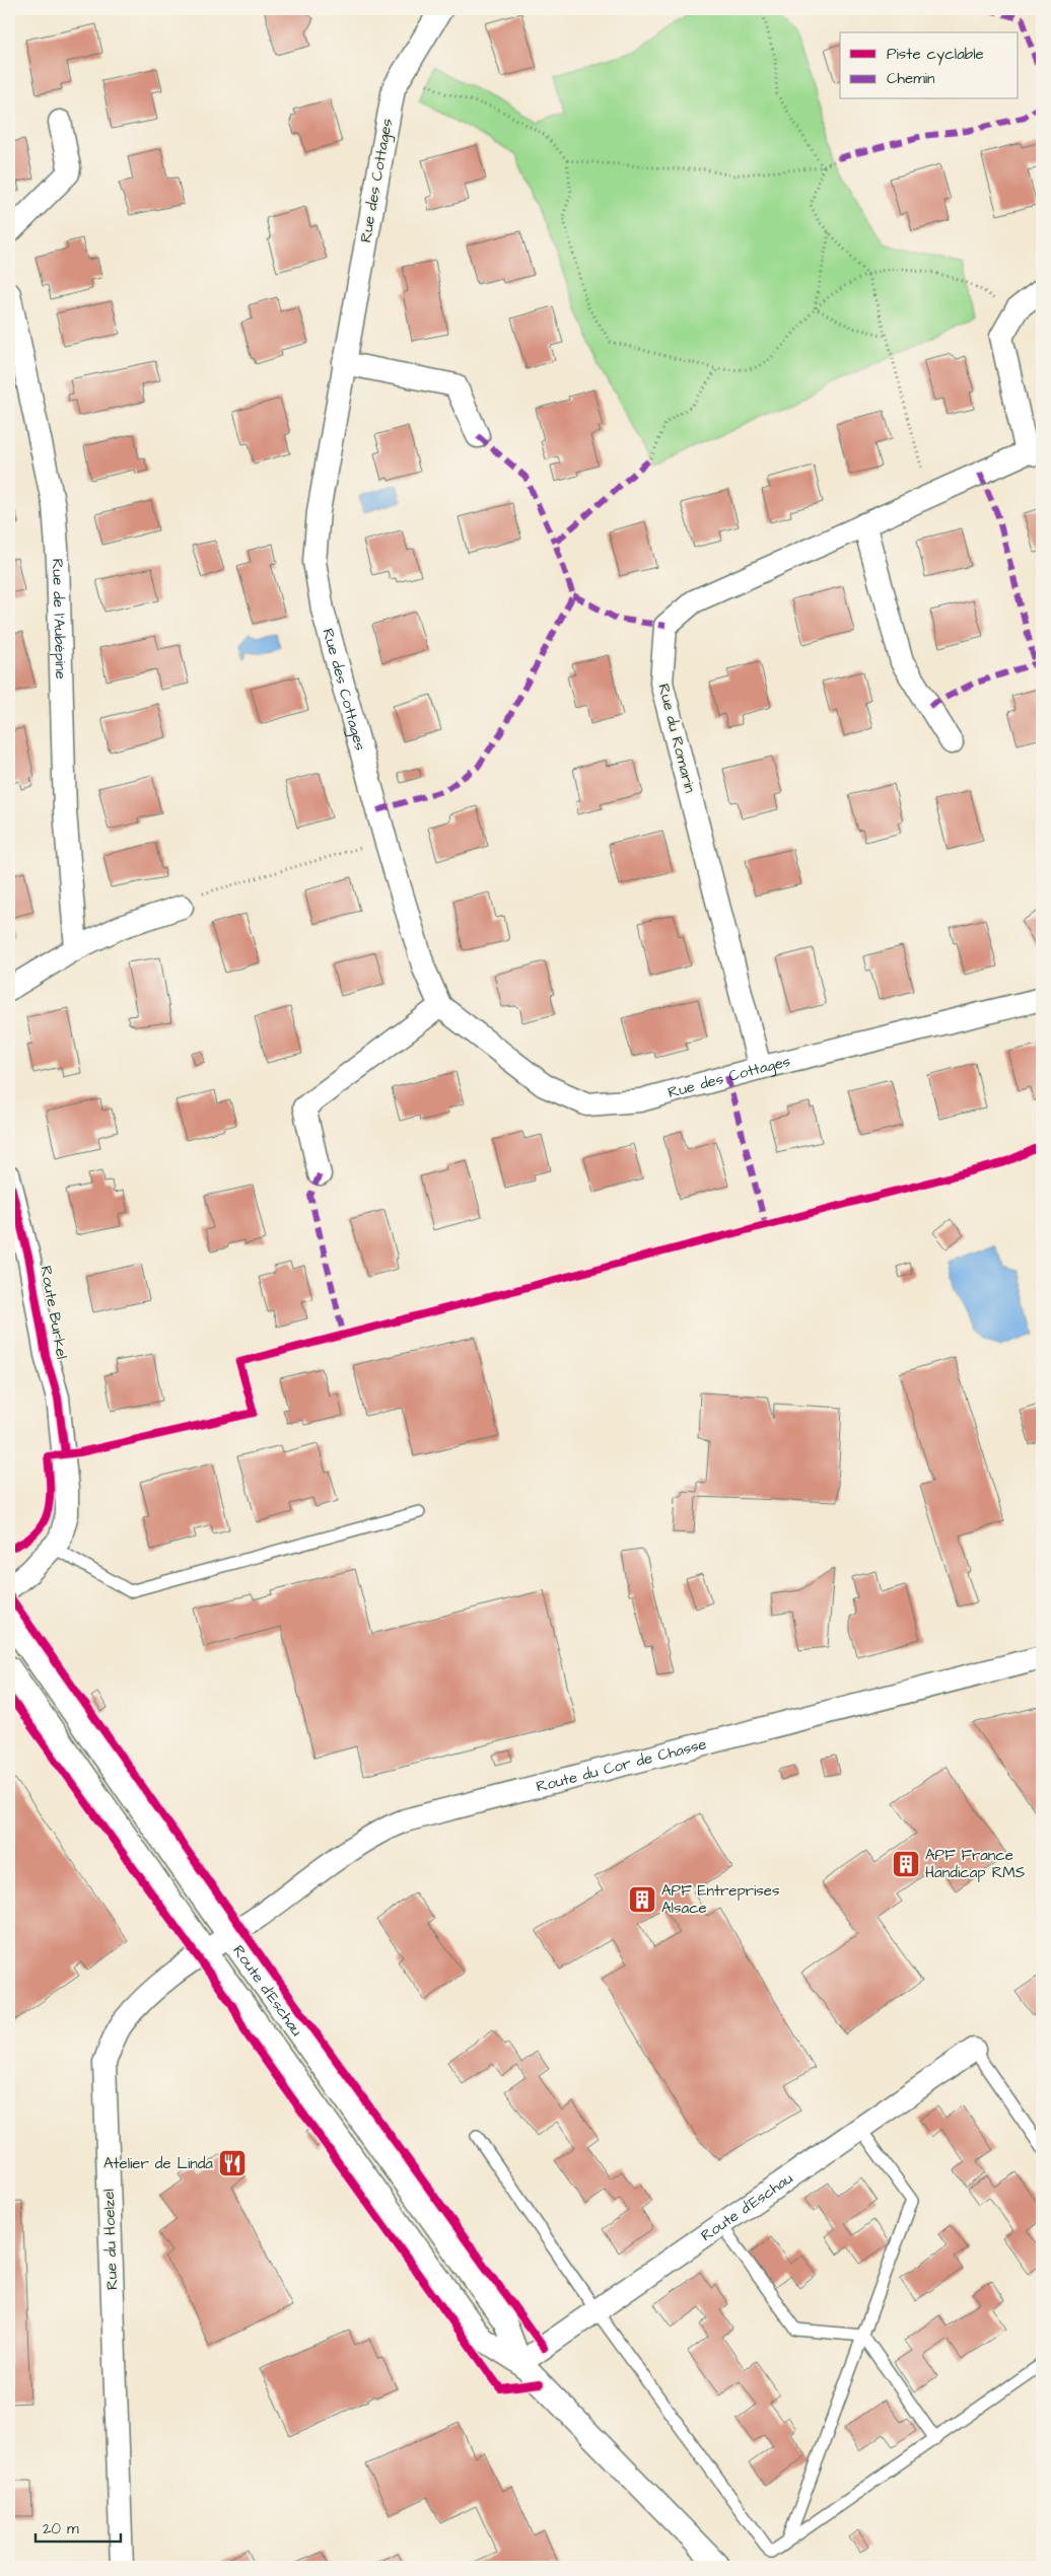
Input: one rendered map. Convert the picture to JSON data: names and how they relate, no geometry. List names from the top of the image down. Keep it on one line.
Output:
{"streets":{"street":["Rue des Cottages","Rue de l'Aubépine","Rue du Romarin","Route Burkel","Route du Cor de Chasse","Route d'Eschau","Rue du Hoelzel"]},"crossings":[["Rue des Cottages","Rue du Romarin"],["Route du Cor de Chasse","Route d'Eschau"],["Route du Cor de Chasse","Rue du Hoelzel"],["Route d'Eschau","Rue du Hoelzel"]],"places":{"building":["APF France Handicap RMS","APF Entreprises Alsace"],"restaurant":["Atelier de Linda"]},"legend":["Piste cyclable","Chemin"],"scale_bar":"20 m"}
